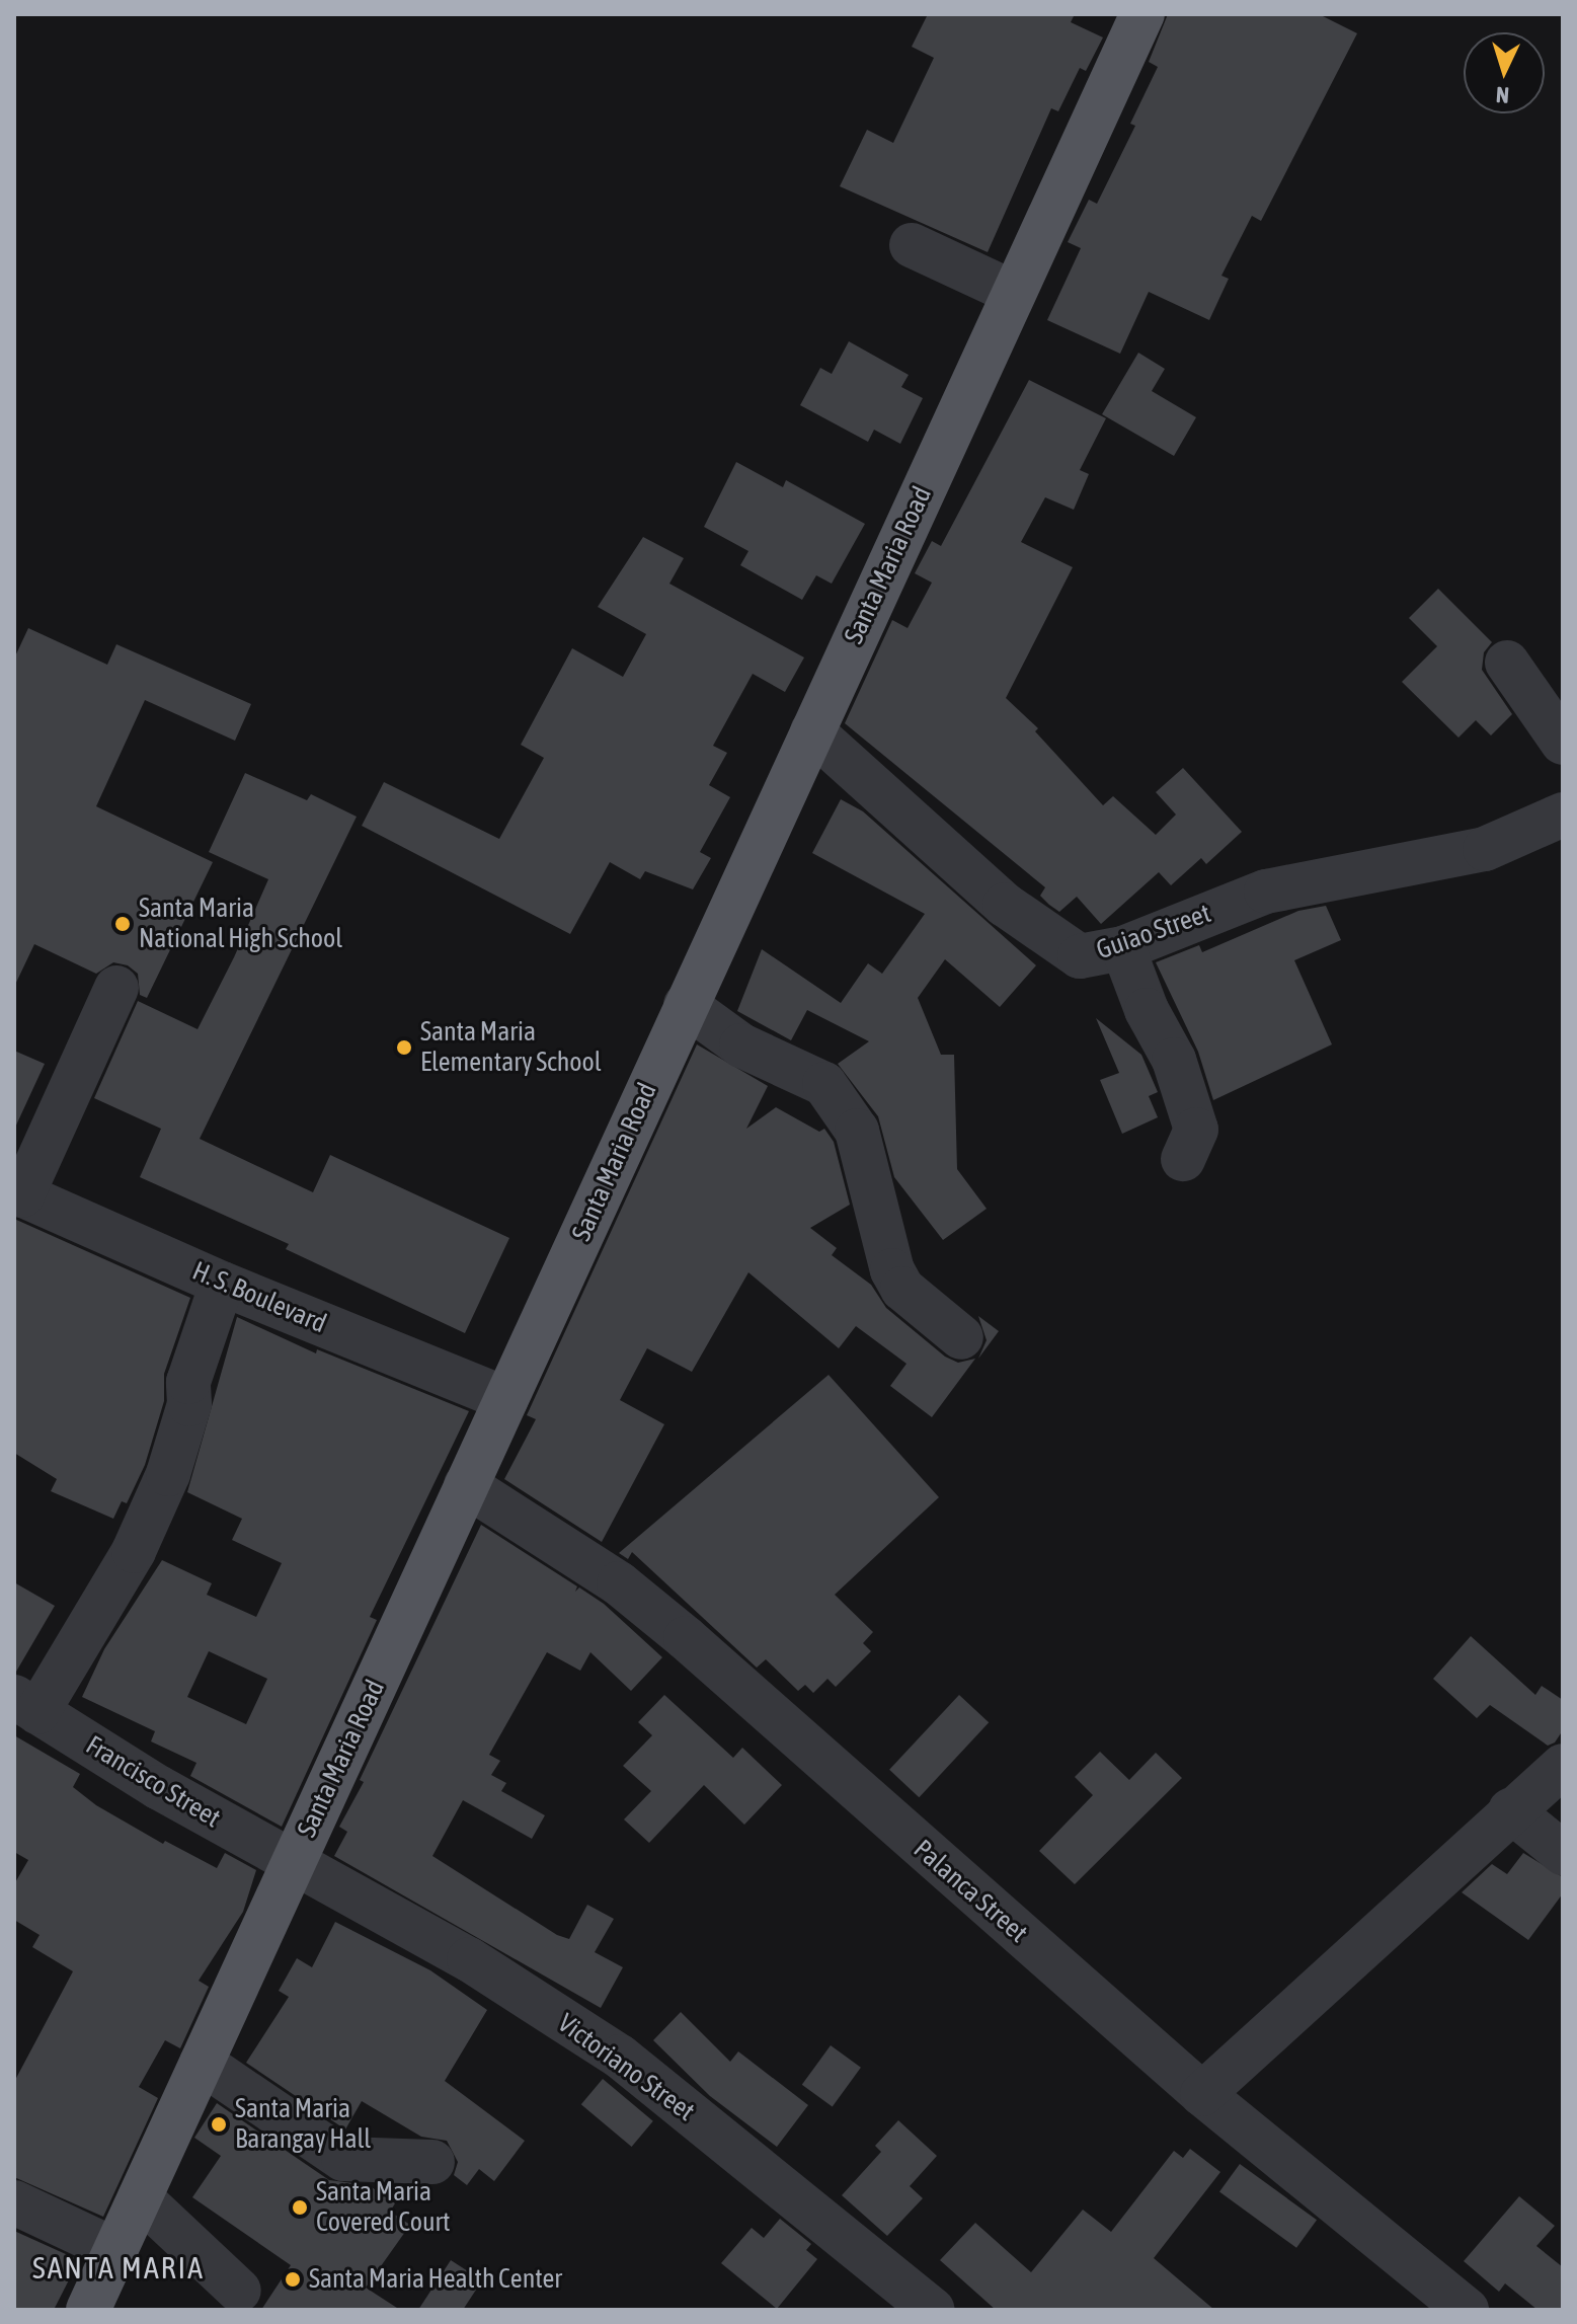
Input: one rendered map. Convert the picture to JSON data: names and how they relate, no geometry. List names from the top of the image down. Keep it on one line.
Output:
{"streets":{"main road":["Santa Maria Road"],"street":["Guiao Street","H. S. Boulevard","Francisco Street","Palanca Street","Victoriano Street"]},"crossings":[["Santa Maria Road","Guiao Street"],["Santa Maria Road","H. S. Boulevard"],["Santa Maria Road","Francisco Street"],["Santa Maria Road","Palanca Street"],["Santa Maria Road","Victoriano Street"],["Francisco Street","Victoriano Street"]],"districts":["SANTA MARIA"],"places":["Santa Maria National High School","Santa Maria Elementary School","Santa Maria Barangay Hall","Santa Maria Covered Court","Santa Maria Health Center"],"north":"bottom"}
